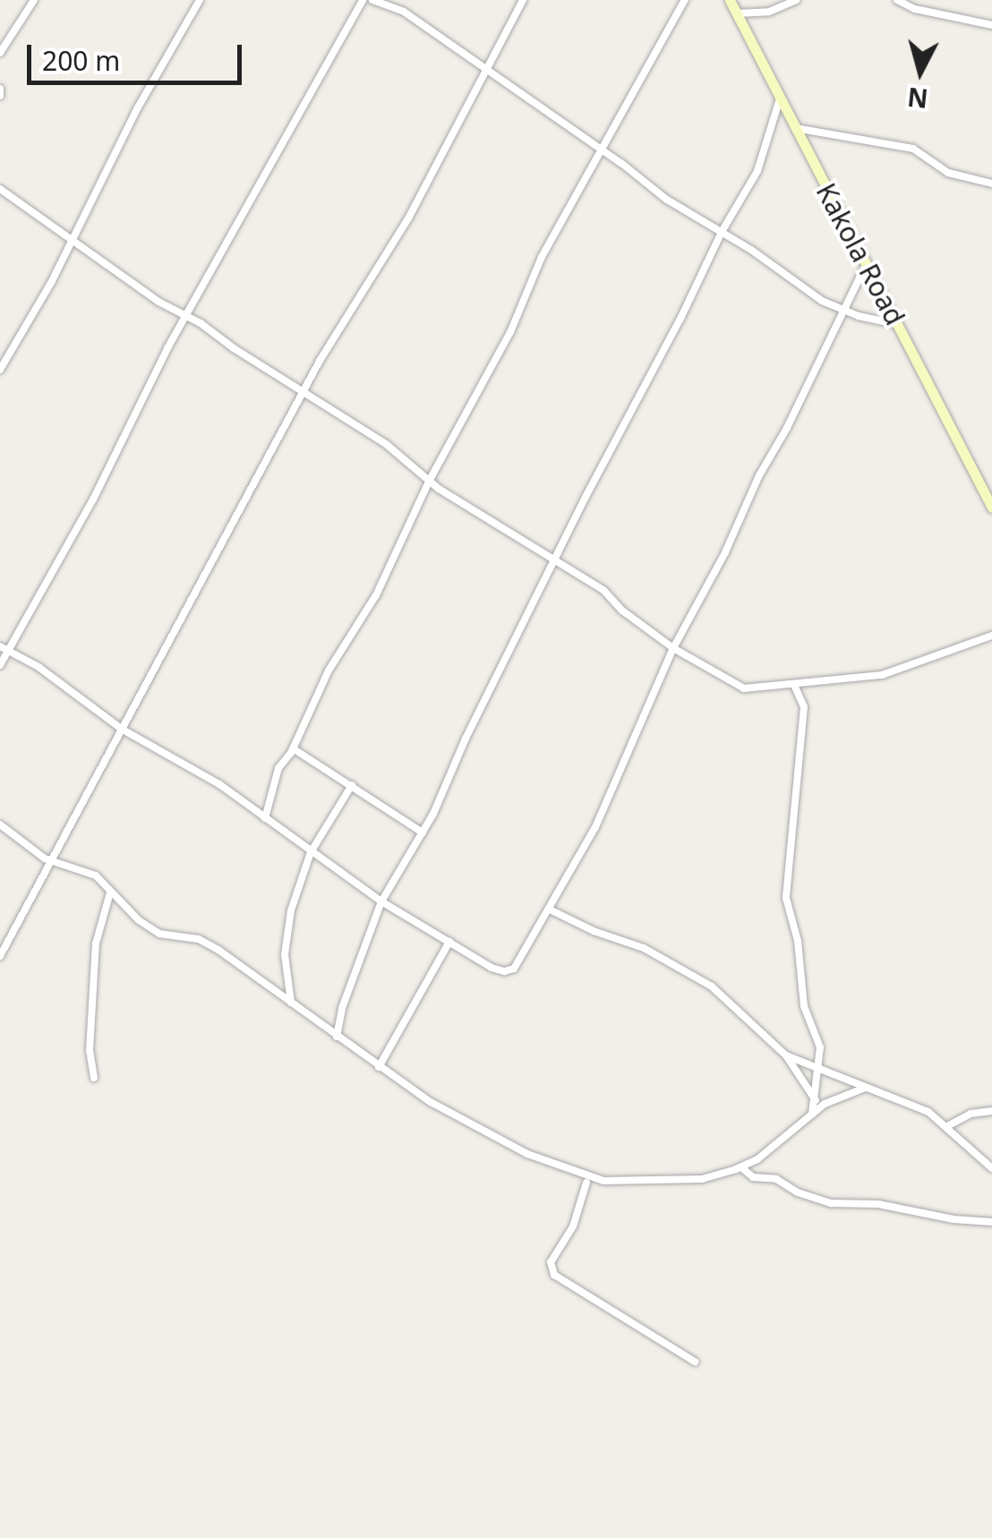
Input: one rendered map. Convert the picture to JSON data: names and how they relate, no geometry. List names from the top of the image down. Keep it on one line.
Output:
{"streets":{"main road":["Kakola Road"]},"scale_bar":"200 m","north":"bottom"}
